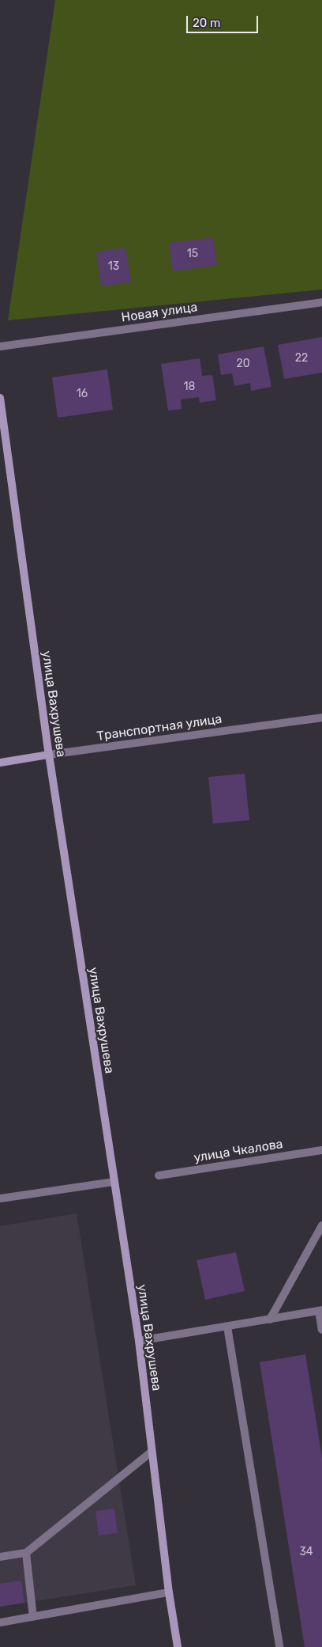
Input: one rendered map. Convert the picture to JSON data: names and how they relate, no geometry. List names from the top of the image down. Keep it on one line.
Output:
{"streets":{"main road":["улица Вахрушева","Транспортная улица"],"street":["Новая улица","улица Чкалова"]},"crossings":[["улица Вахрушева","Транспортная улица"]],"house_numbers":["15","13","22","20","18","16","34"],"scale_bar":"20 m"}
